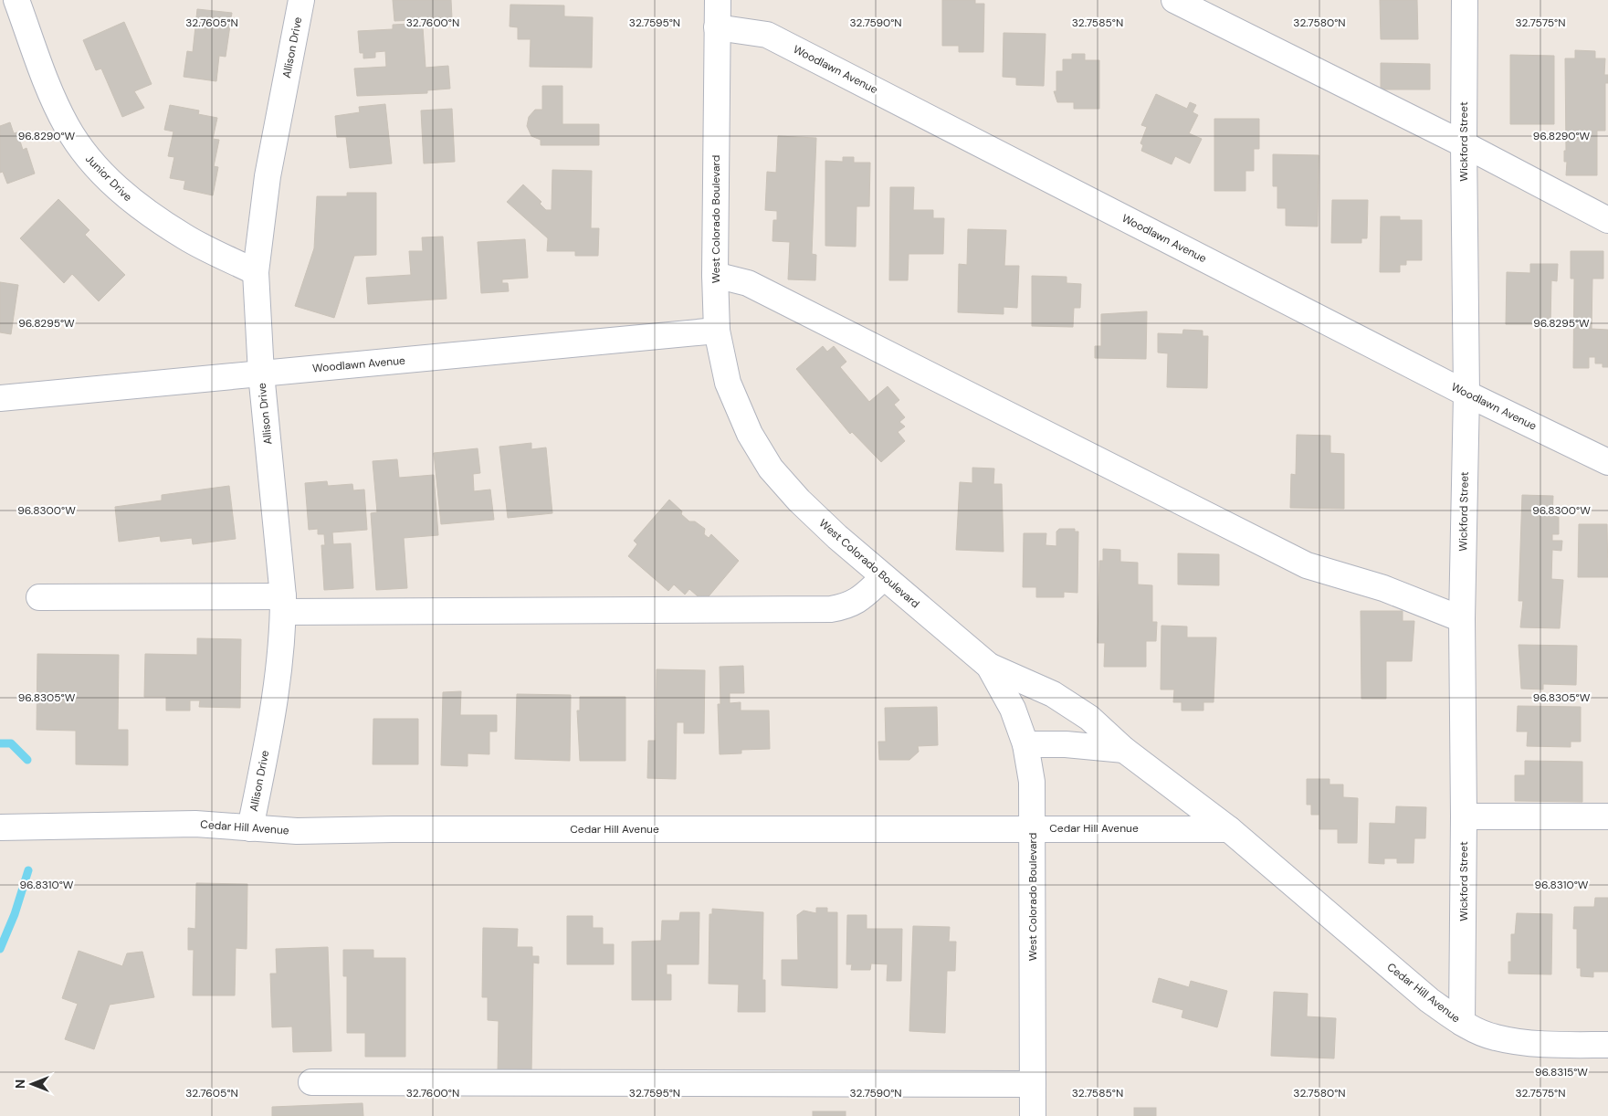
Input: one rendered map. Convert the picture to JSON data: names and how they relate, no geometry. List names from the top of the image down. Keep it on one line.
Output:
{"streets":{"street":["Allison Drive","Woodlawn Avenue","Wickford Street","Junior Drive","West Colorado Boulevard","Cedar Hill Avenue"]},"crossings":[["Allison Drive","Woodlawn Avenue"],["Allison Drive","Junior Drive"],["Allison Drive","Cedar Hill Avenue"],["Woodlawn Avenue","Wickford Street"],["Woodlawn Avenue","West Colorado Boulevard"],["Wickford Street","Cedar Hill Avenue"],["West Colorado Boulevard","Cedar Hill Avenue"]],"north":"left","coordinates":["32.7605°N","32.7600°N","32.7595°N","32.7590°N","32.7585°N","32.7580°N","32.7575°N","96.8290°W","96.8295°W","96.8300°W","96.8305°W","96.8310°W","96.8315°W"]}
